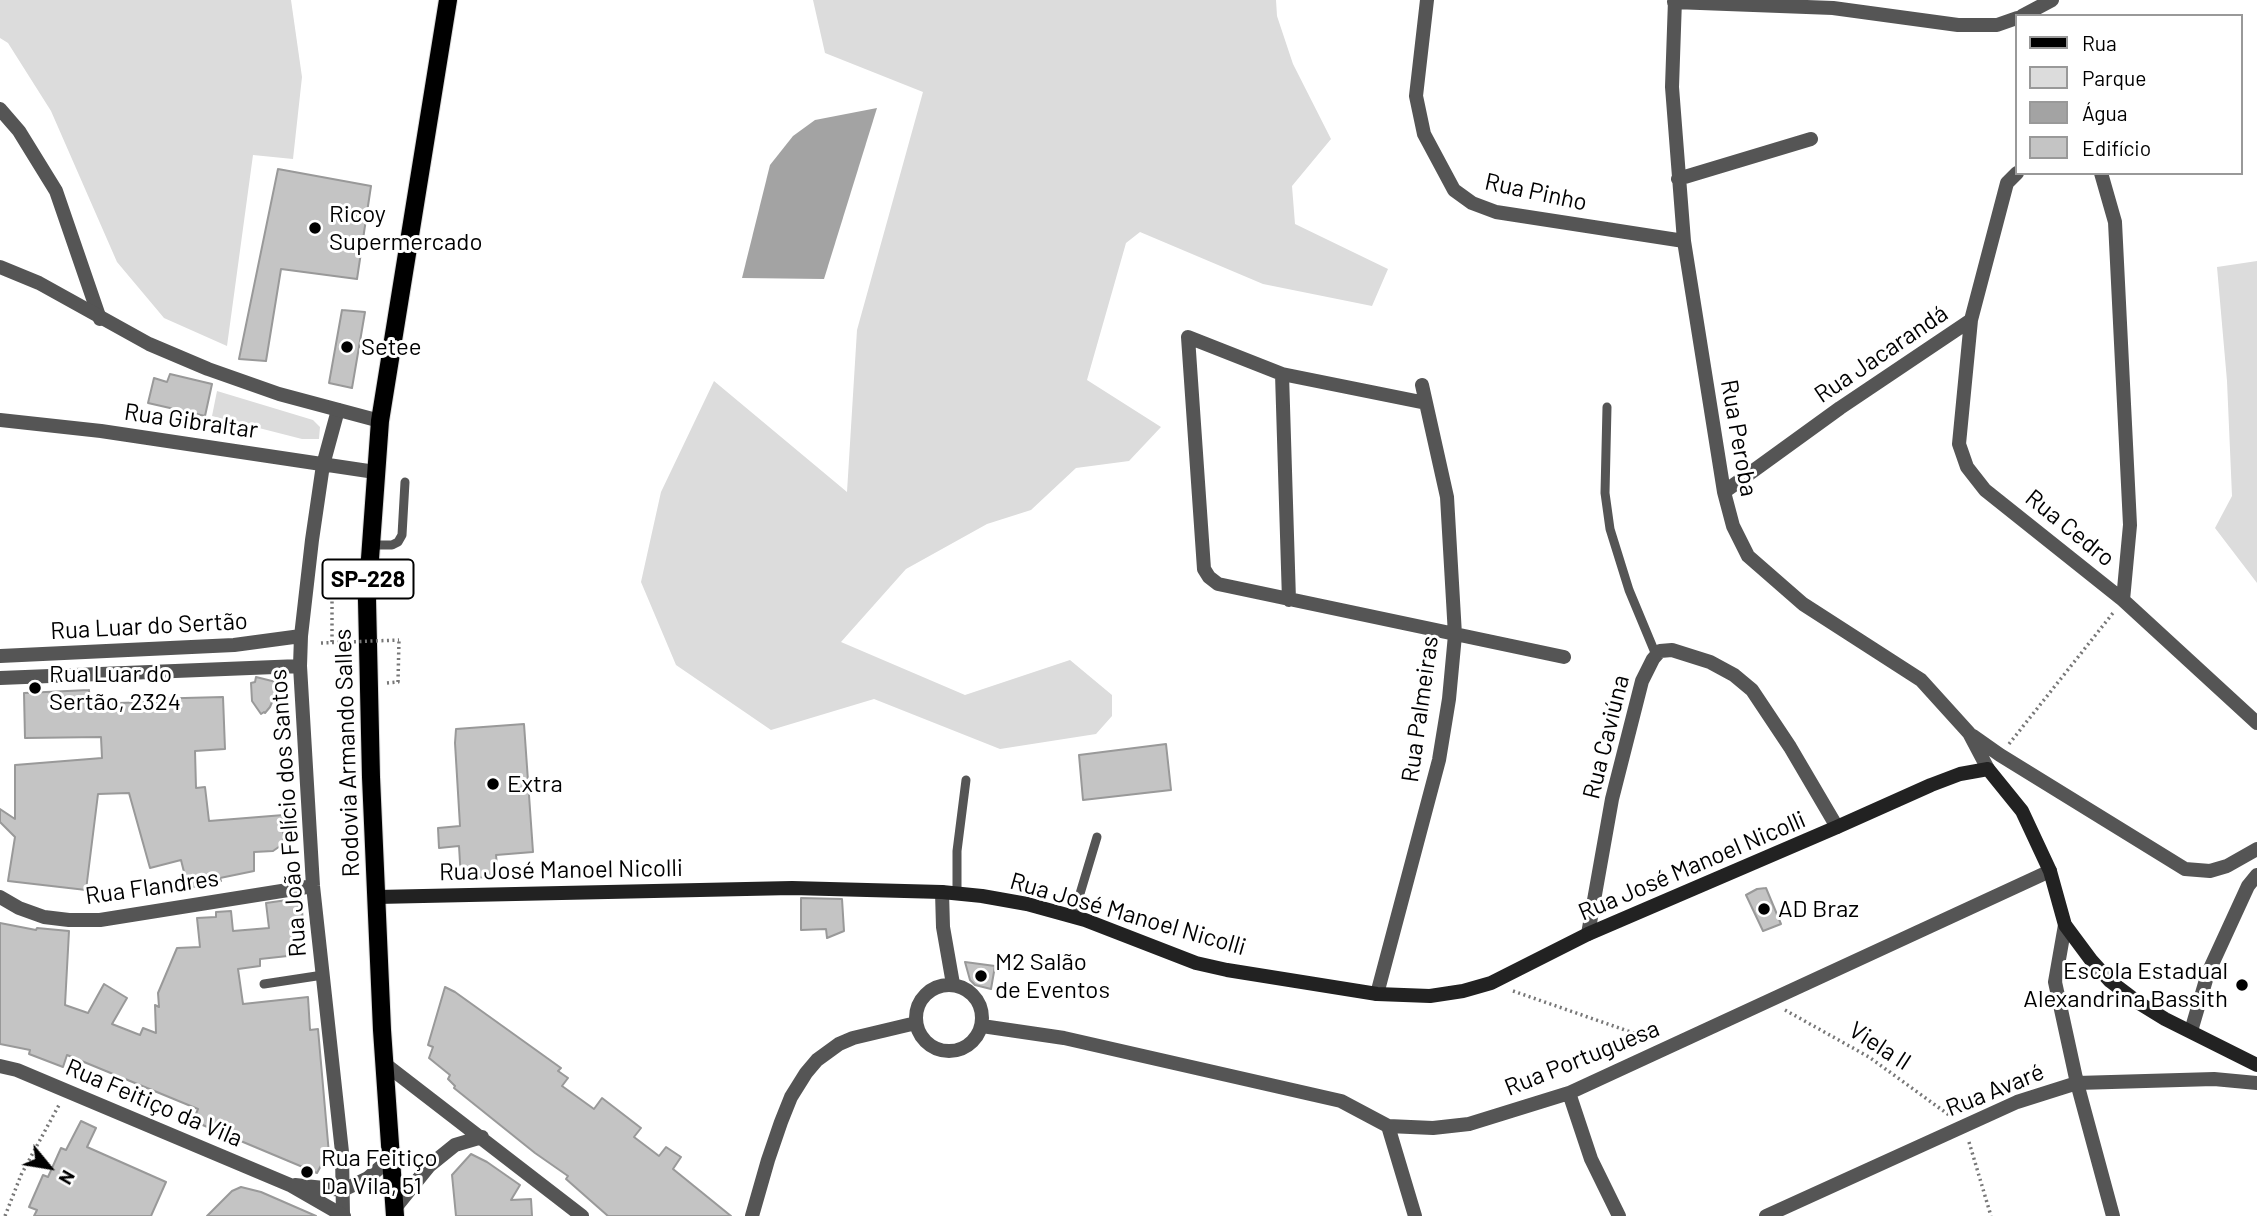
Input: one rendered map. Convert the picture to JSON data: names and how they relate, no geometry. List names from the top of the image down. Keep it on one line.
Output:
{"streets":{"main road":["SP-228","Rodovia Armando Salles","Rua José Manoel Nicolli"],"street":["Rua Pinho","Rua Jacarandá","Rua Gibraltar","Rua Peroba","Rua Cedro","Rua Luar do Sertão","Rua Palmeiras","Rua Caviúna","Rua João Felício dos Santos","Rua Flandres","Rua Portuguesa","Rua Avaré","Rua Feitiço da Vila"],"path":["Viela II"]},"crossings":[["Rua Pinho","Rua Peroba"],["Rua Jacarandá","Rua Peroba"],["Rua Jacarandá","Rua Cedro"],["Rua Gibraltar","Rodovia Armando Salles"],["Rua Gibraltar","Rua João Felício dos Santos"],["Rua Peroba","Rua José Manoel Nicolli"],["Rua Luar do Sertão","Rua João Felício dos Santos"],["Rua Palmeiras","Rua José Manoel Nicolli"],["Rua Caviúna","Rua José Manoel Nicolli"],["Rodovia Armando Salles","Rua José Manoel Nicolli"],["Rua João Felício dos Santos","Rua Flandres"],["Rua João Felício dos Santos","Rua Feitiço da Vila"],["Viela II","Rua Portuguesa"],["Viela II","Rua Avaré"]],"places":["Ricoy Supermercado","Setee","Rua Luar do Sertão, 2324","Extra","AD Braz","M2 Salão de Eventos","Escola Estadual Alexandrina Bassith","Rua Feitiço Da Vila, 51"],"legend":["Rua","Parque","Água","Edifício"],"north":"bottom right"}
